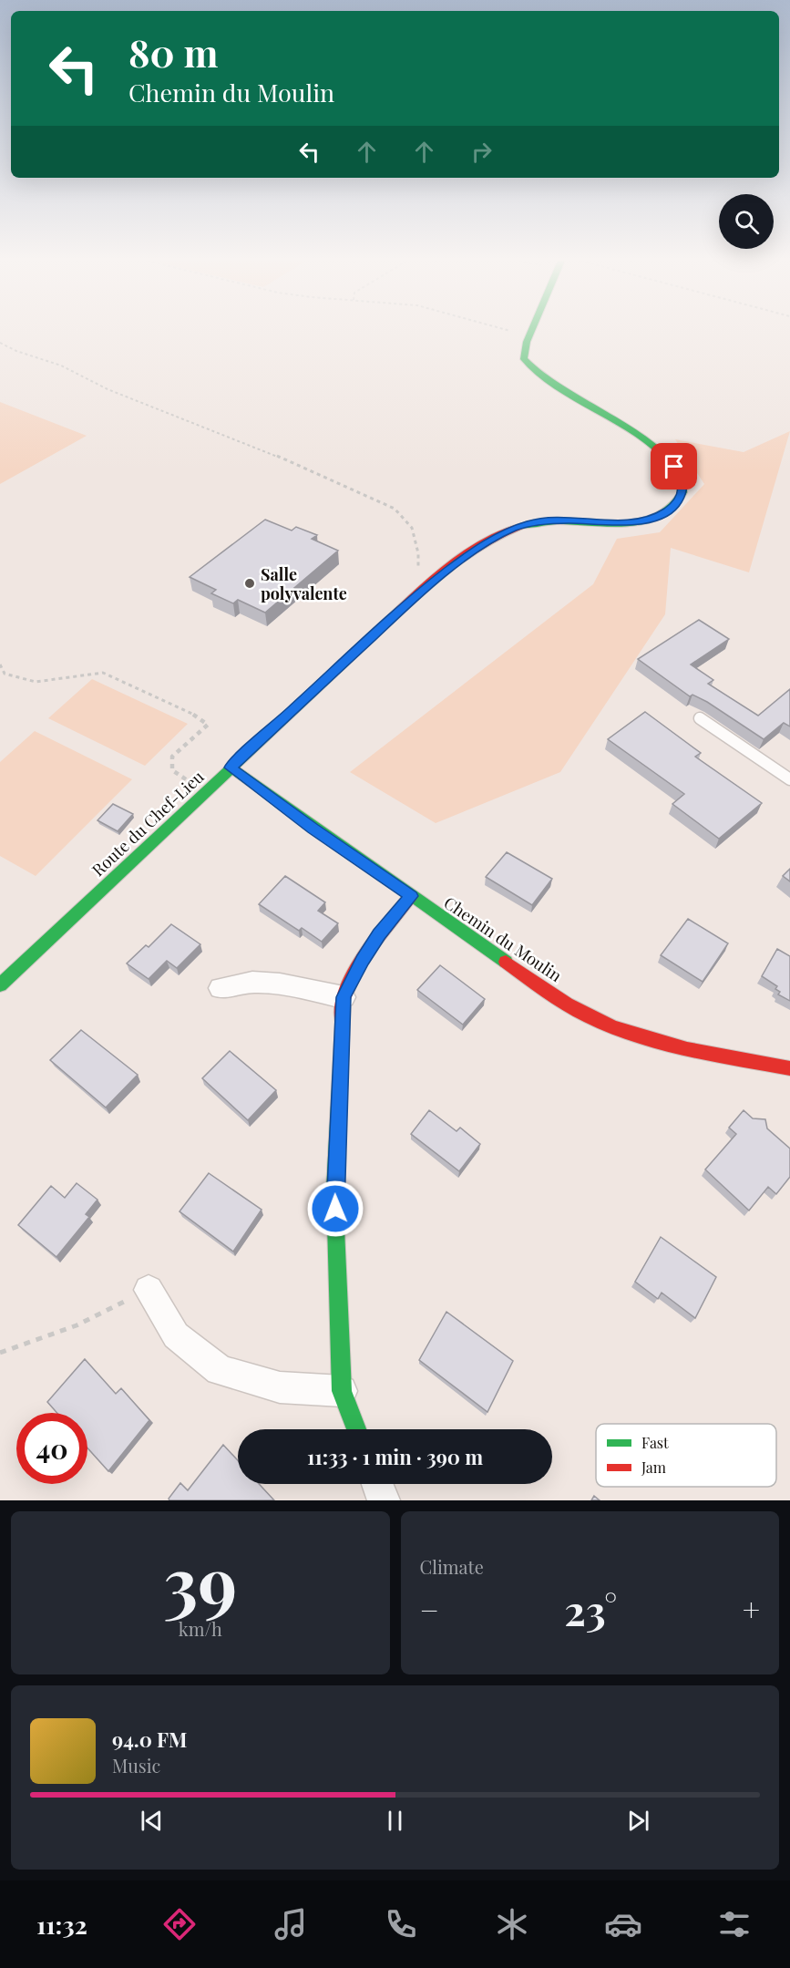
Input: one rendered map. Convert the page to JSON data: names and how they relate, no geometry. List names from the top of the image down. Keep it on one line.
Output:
{"streets":{"main road":["Route du Chef-Lieu","Chemin du Moulin"]},"crossings":[["Route du Chef-Lieu","Chemin du Moulin"]],"places":["Salle polyvalente"],"legend":["Fast","Jam"],"page":{"turn":["80 m","Chemin du Moulin"],"limit":"40","trip":"11:33 · 1 min · 390 m","tile":[["39","km/h"],"Climate"],"heat":["−","23°","+"],"song":["94.0 FM","Music"],"tabs":"11:32"}}
